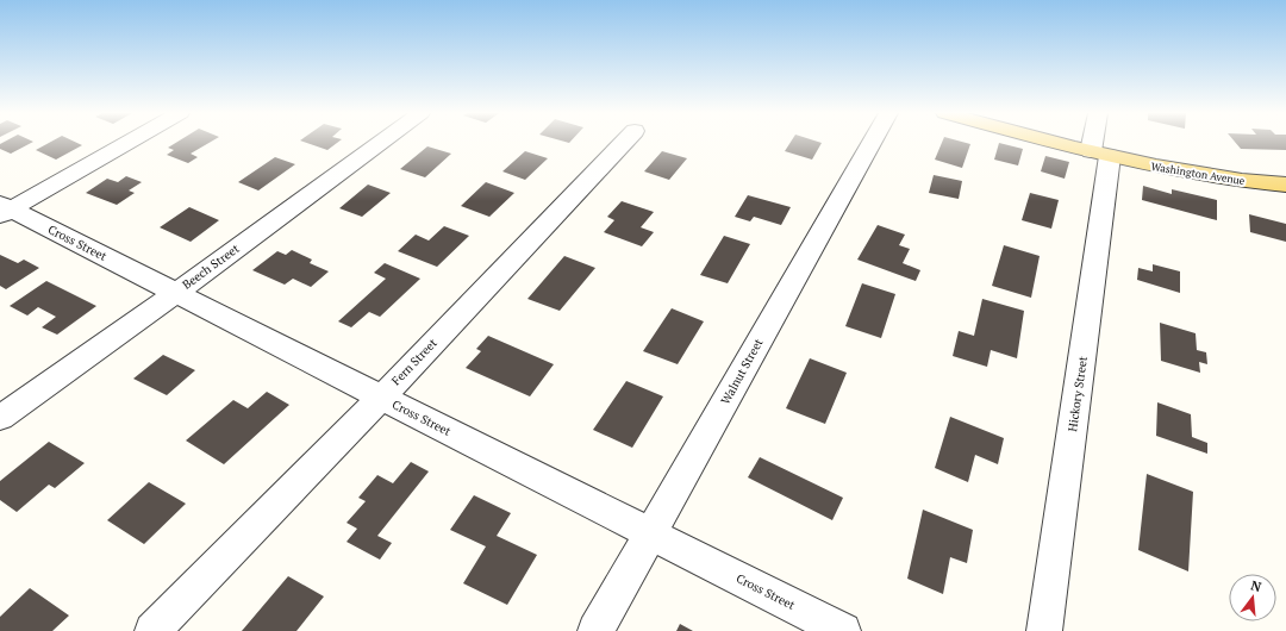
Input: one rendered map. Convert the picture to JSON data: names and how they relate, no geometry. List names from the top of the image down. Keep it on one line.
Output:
{"streets":{"main road":["Washington Avenue"],"street":["Cross Street","Beech Street","Fern Street","Walnut Street","Hickory Street"]},"crossings":[["Washington Avenue","Hickory Street"],["Cross Street","Beech Street"],["Cross Street","Fern Street"],["Cross Street","Walnut Street"]],"north":"top"}
